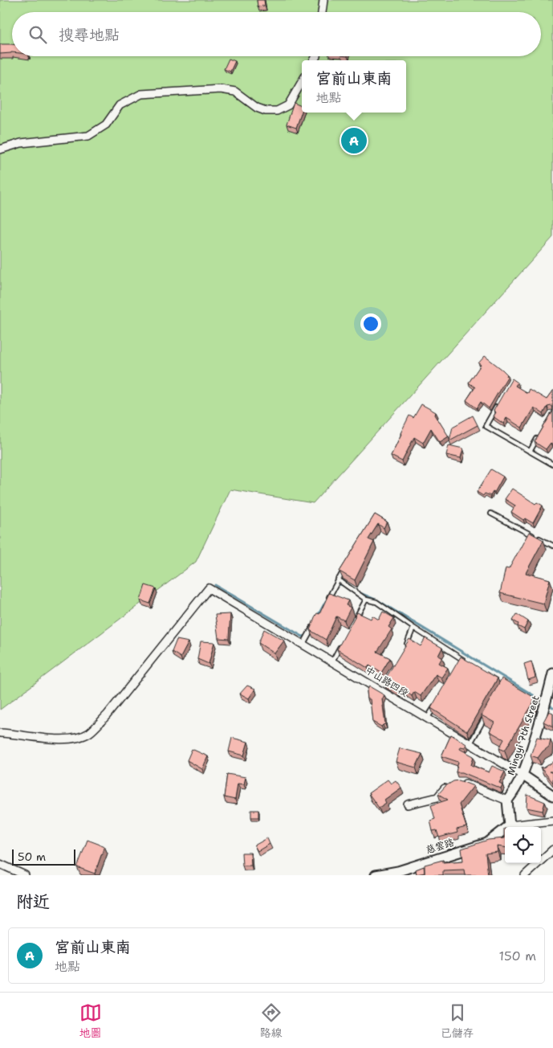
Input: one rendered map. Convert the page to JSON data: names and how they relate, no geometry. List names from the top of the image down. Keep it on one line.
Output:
{"streets":{"street":["中山路四段","Mingyi 7th Street","慈雲路"]},"crossings":[["中山路四段","Mingyi 7th Street"]],"scale_bar":"50 m","page":{"search":"搜尋地點","popup":["宮前山東南","地點"],"pins":"A","scale":"50 m","heading":"附近","list":[{"mark":"A","name":"宮前山東南","note":"地點","value":"150 m"}],"nav":["地圖","路線","已儲存"]}}
